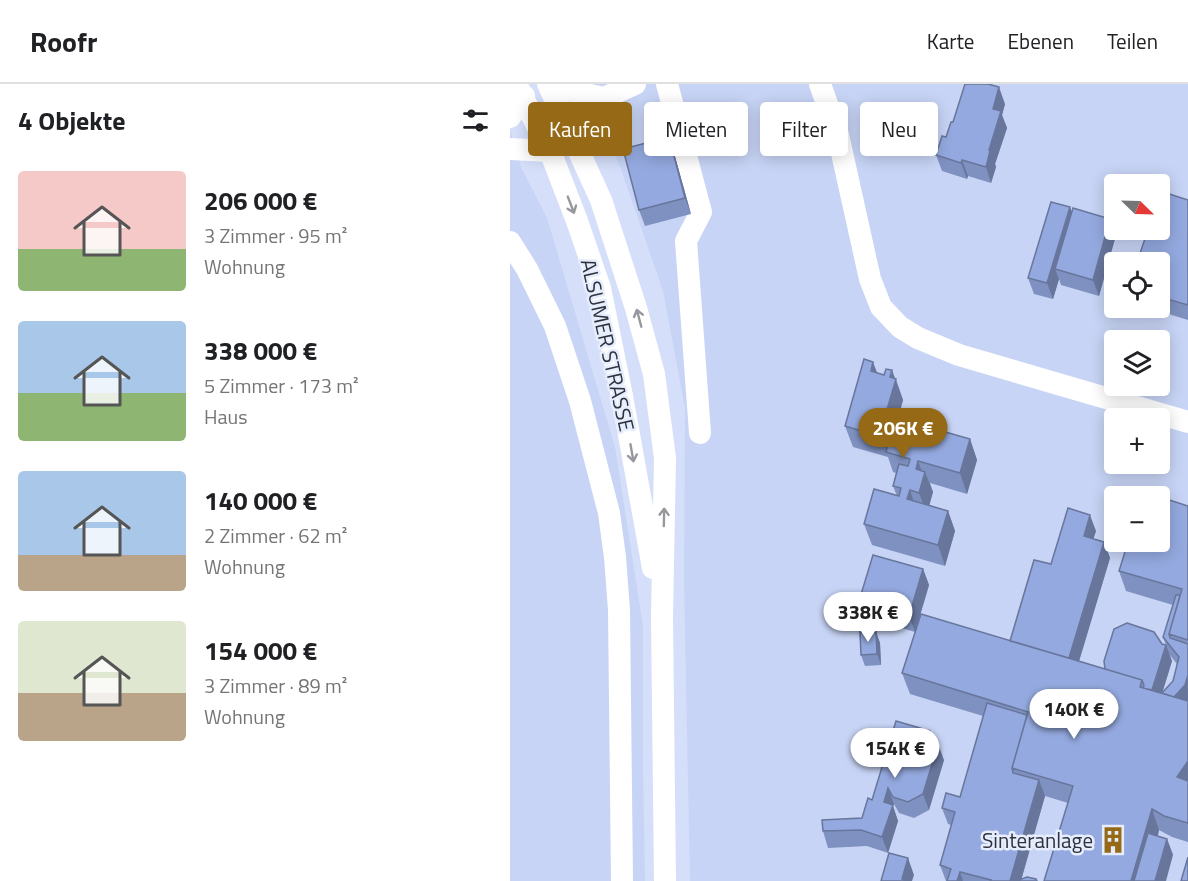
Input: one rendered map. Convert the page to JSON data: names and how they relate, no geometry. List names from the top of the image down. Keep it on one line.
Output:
{"streets":{"street":["ALSUMER STRASSE"]},"places":{"building":["Sinteranlage"]},"north":"bottom right","page":{"header":"Roofr","nav":["Karte","Ebenen","Teilen"],"heading":"4 Objekte","chip":["Kaufen","Mieten","Filter","Neu"],"list":[{"name":"206 000 €","note":"3 Zimmer · 95 m² · Wohnung"},{"name":"338 000 €","note":"5 Zimmer · 173 m² · Haus"},{"name":"140 000 €","note":"2 Zimmer · 62 m² · Wohnung"},{"name":"154 000 €","note":"3 Zimmer · 89 m² · Wohnung"}],"map_buttons":["+","−"],"price":["206K €","338K €","140K €","154K €"]}}
